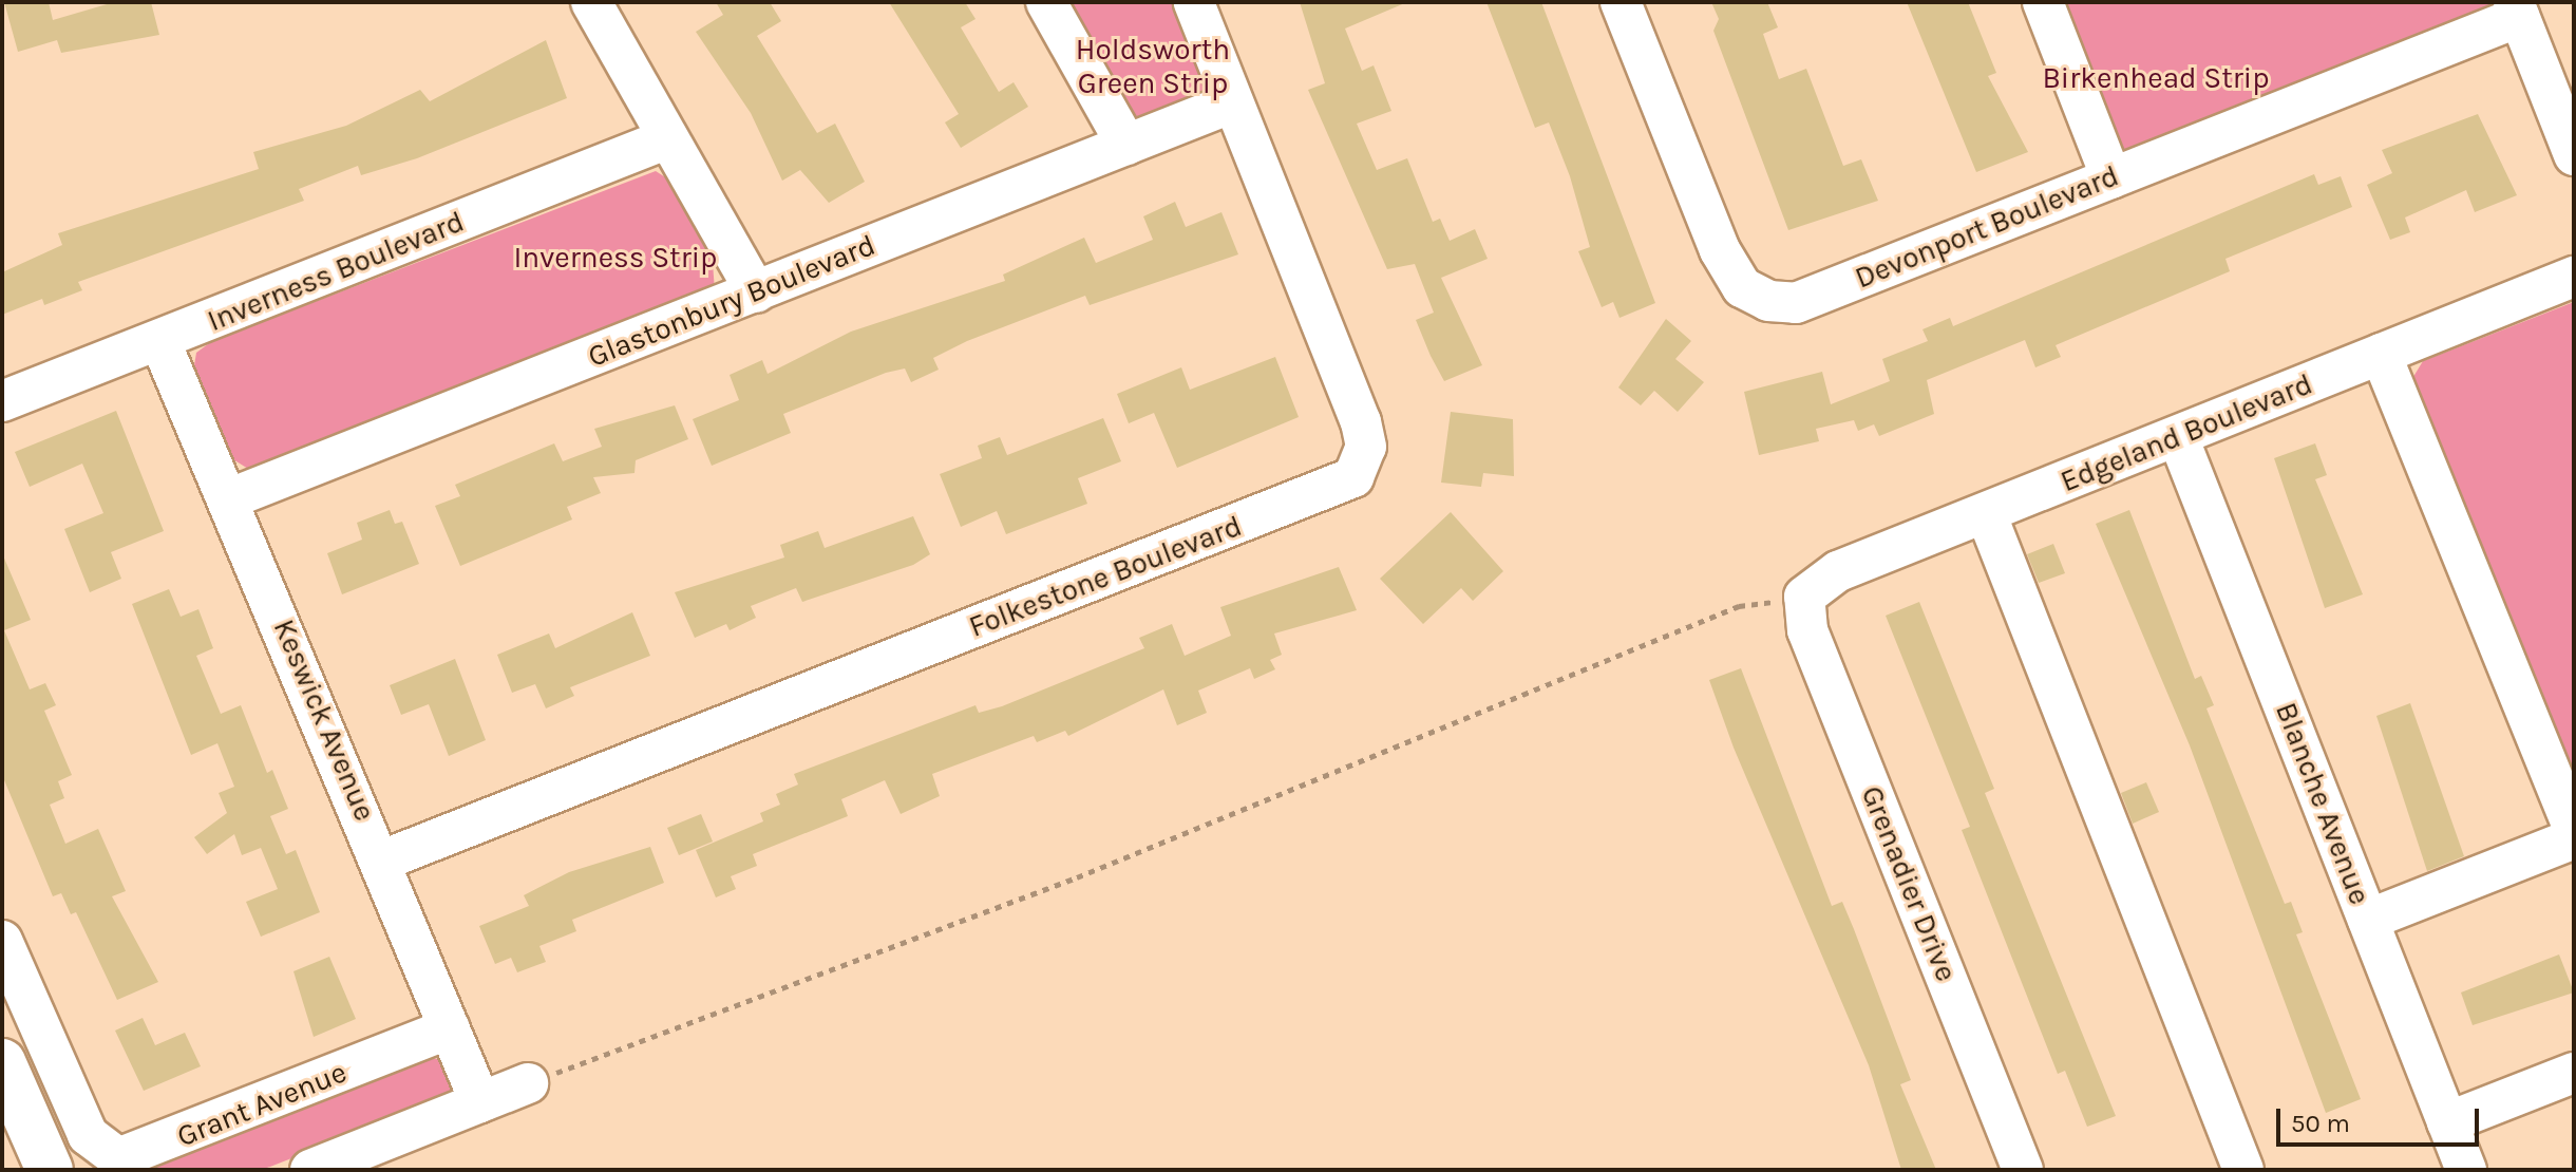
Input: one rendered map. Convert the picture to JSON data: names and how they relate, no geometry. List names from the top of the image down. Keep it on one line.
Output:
{"streets":{"street":["Devonport Boulevard","Inverness Boulevard","Glastonbury Boulevard","Edgeland Boulevard","Folkestone Boulevard","Keswick Avenue","Blanche Avenue","Grenadier Drive","Grant Avenue"]},"crossings":[["Inverness Boulevard","Keswick Avenue"],["Glastonbury Boulevard","Folkestone Boulevard"],["Glastonbury Boulevard","Keswick Avenue"],["Edgeland Boulevard","Blanche Avenue"],["Edgeland Boulevard","Grenadier Drive"],["Folkestone Boulevard","Keswick Avenue"],["Keswick Avenue","Grant Avenue"]],"parks":["Holdsworth Green Strip","Birkenhead Strip","Inverness Strip"],"scale_bar":"50 m"}
